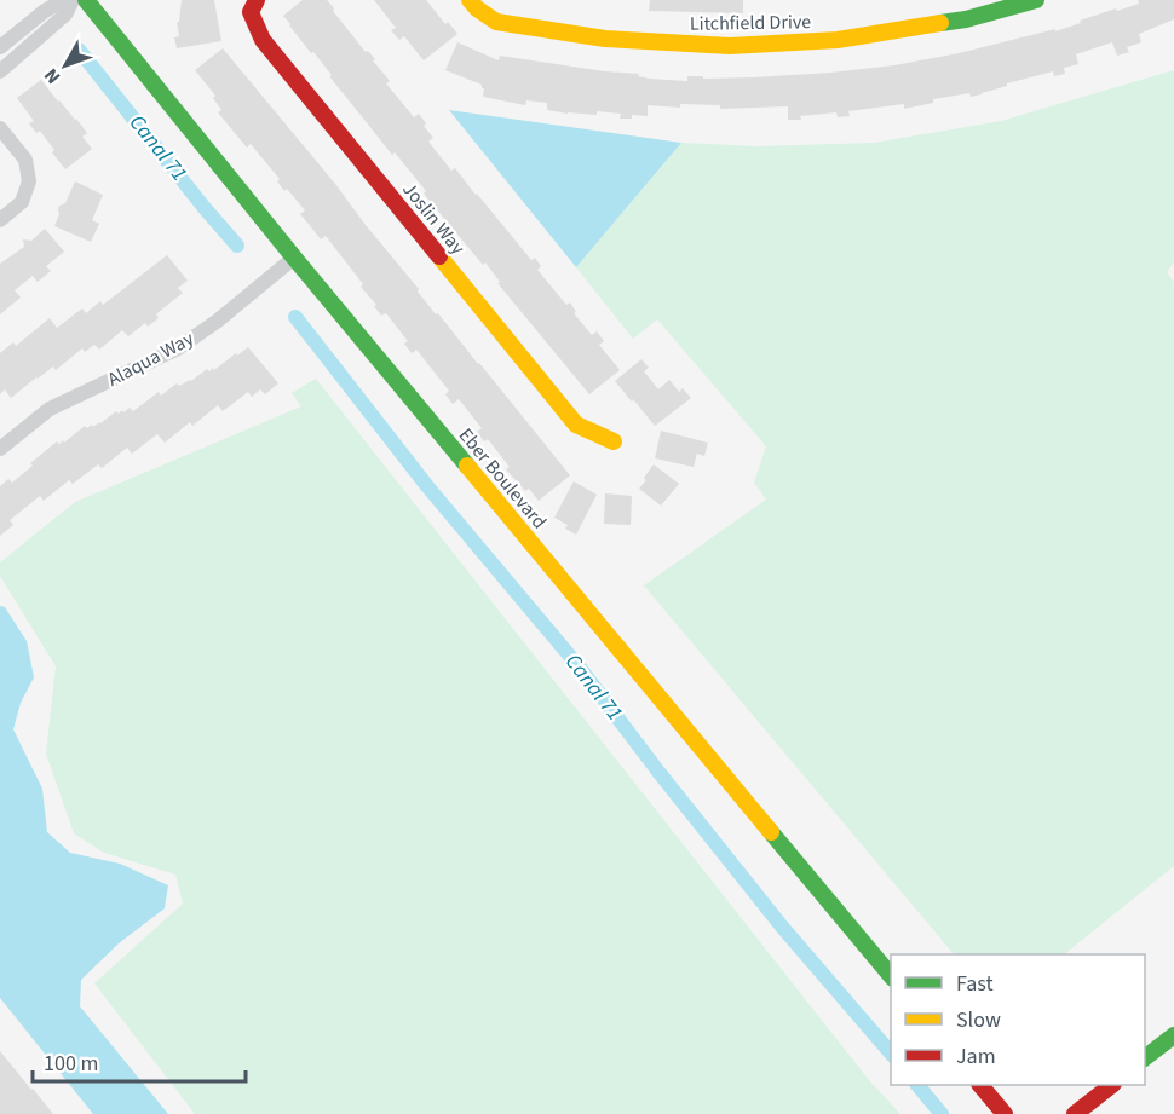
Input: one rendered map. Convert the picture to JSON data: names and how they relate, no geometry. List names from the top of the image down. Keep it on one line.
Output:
{"streets":{"street":["Litchfield Drive","Joslin Way","Alaqua Way","Eber Boulevard"]},"crossings":[["Alaqua Way","Eber Boulevard"]],"water":["Canal 71"],"legend":["Fast","Slow","Jam"],"scale_bar":"100 m","north":"bottom left"}
